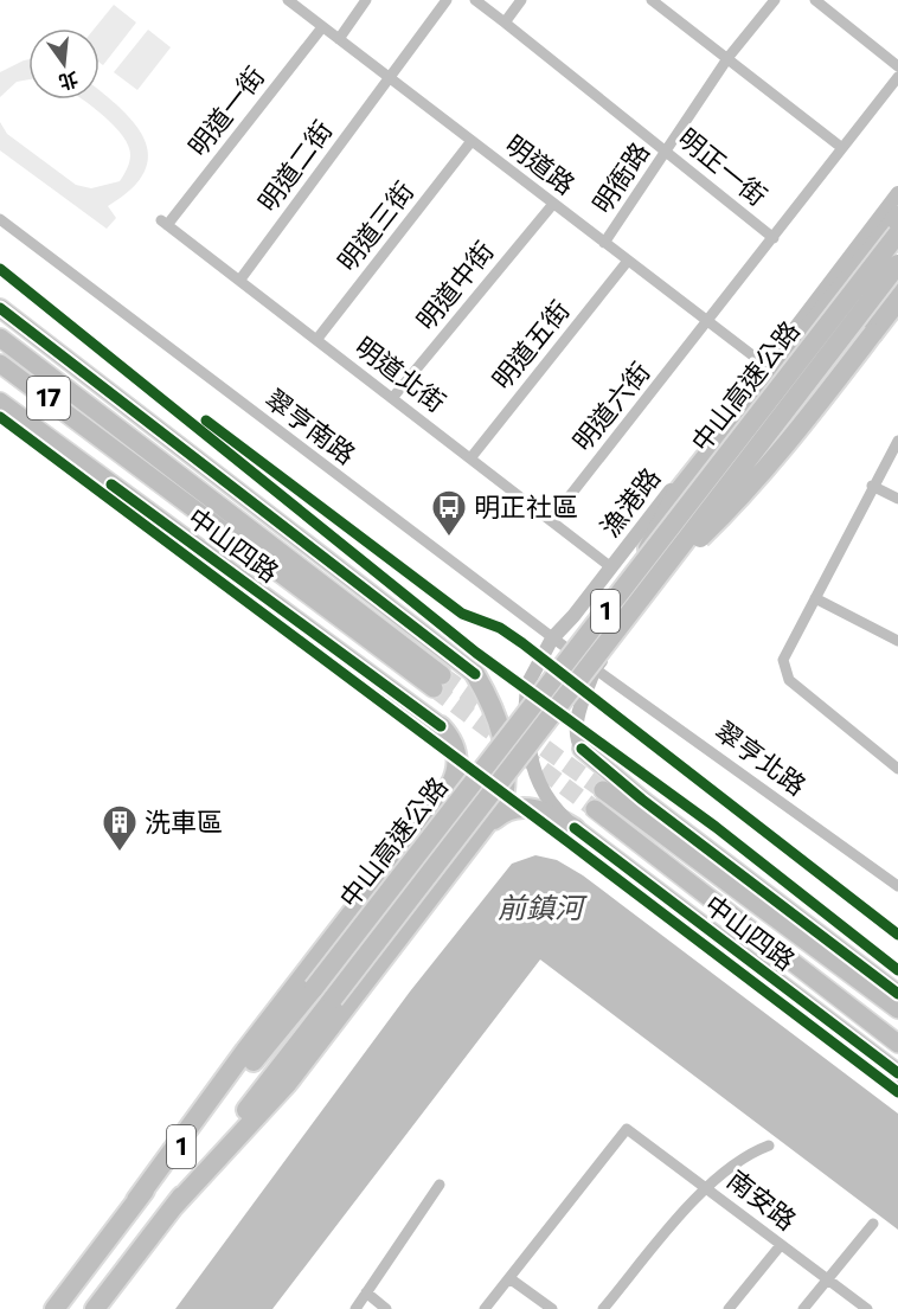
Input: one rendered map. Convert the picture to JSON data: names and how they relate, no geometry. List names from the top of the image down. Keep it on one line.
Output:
{"streets":{"highway":["中山高速公路","1"],"main road":["17","中山四路"],"street":["明道一街","明道路","明道二街","明正一街","明衙路","明道三街","明道中街","明道五街","明道北街","明道六街","翠亨南路","漁港路","翠亨北路","南安路"]},"crossings":[["明道一街","明道路"],["明道一街","明道北街"],["明道路","明道二街"],["明道路","明衙路"],["明道路","明道三街"],["明道路","明道中街"],["明道路","明道五街"],["明道路","明道六街"],["明道路","漁港路"],["明道二街","明道北街"],["明正一街","明衙路"],["明正一街","明道六街"],["明道三街","明道北街"],["明道中街","明道北街"],["明道五街","明道北街"],["明道北街","明道六街"],["明道北街","漁港路"],["翠亨南路","漁港路"],["翠亨南路","翠亨北路"],["漁港路","中山四路"]],"water":["前鎮河"],"places":{"bus stop":["明正社區"],"building":["洗車區"]},"north":"bottom"}
